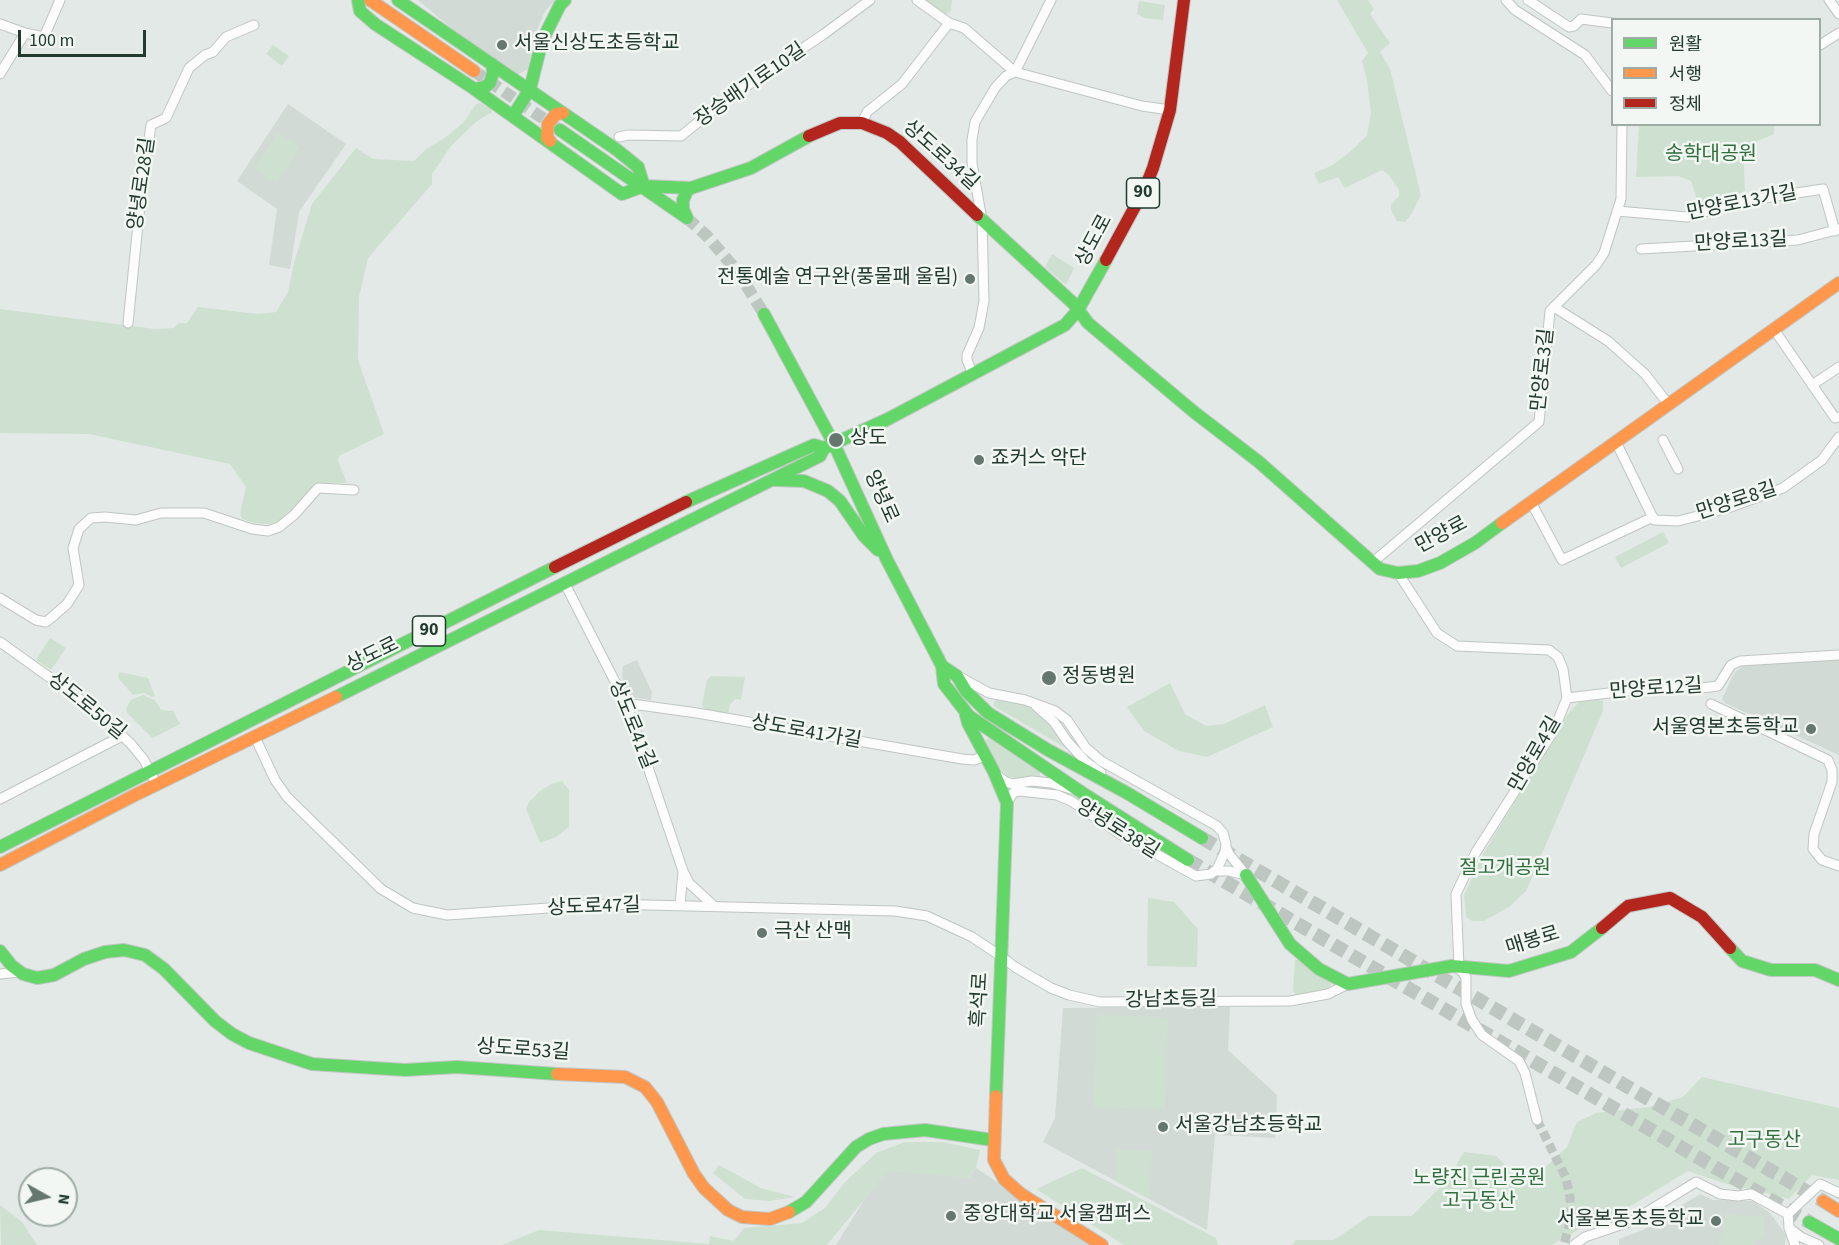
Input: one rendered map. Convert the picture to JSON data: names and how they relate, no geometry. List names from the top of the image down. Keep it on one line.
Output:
{"streets":{"main road":["상도로34길","90","상도로","양녕로","만양로","매봉로","흑석로","상도로53길"],"street":["장승배기로10길","양녕로28길","만양로13가길","만양로13길","만양로3길","만양로8길","만양로12길","상도로50길","상도로41길","상도로41가길","만양로4길","양녕로38길","상도로47길","강남초등길"]},"crossings":[["상도로34길","상도로"],["상도로34길","만양로"],["만양로13가길","만양로13길"],["만양로13가길","만양로3길"],["상도로","양녕로"],["상도로","만양로"],["상도로","상도로50길"],["상도로","상도로41길"],["상도로","상도로47길"],["만양로3길","만양로"],["양녕로","흑석로"],["만양로","만양로4길"],["만양로12길","만양로4길"],["상도로41길","상도로41가길"],["상도로41길","상도로47길"],["상도로41가길","흑석로"],["만양로4길","매봉로"],["양녕로38길","흑석로"],["상도로47길","흑석로"],["상도로47길","강남초등길"],["매봉로","강남초등길"],["흑석로","강남초등길"],["흑석로","상도로53길"]],"parks":["송학대공원","절고개공원","고구동산","노량진 근린공원 고구동산"],"places":["서울신상도초등학교","전통예술 연구완(풍물패 울림)","상도","죠커스 악단","정동병원","서울영본초등학교","극산 산맥","서울강남초등학교","중앙대학교 서울캠퍼스","서울본동초등학교"],"legend":["원활","서행","정체"],"scale_bar":"100 m","north":"right"}
